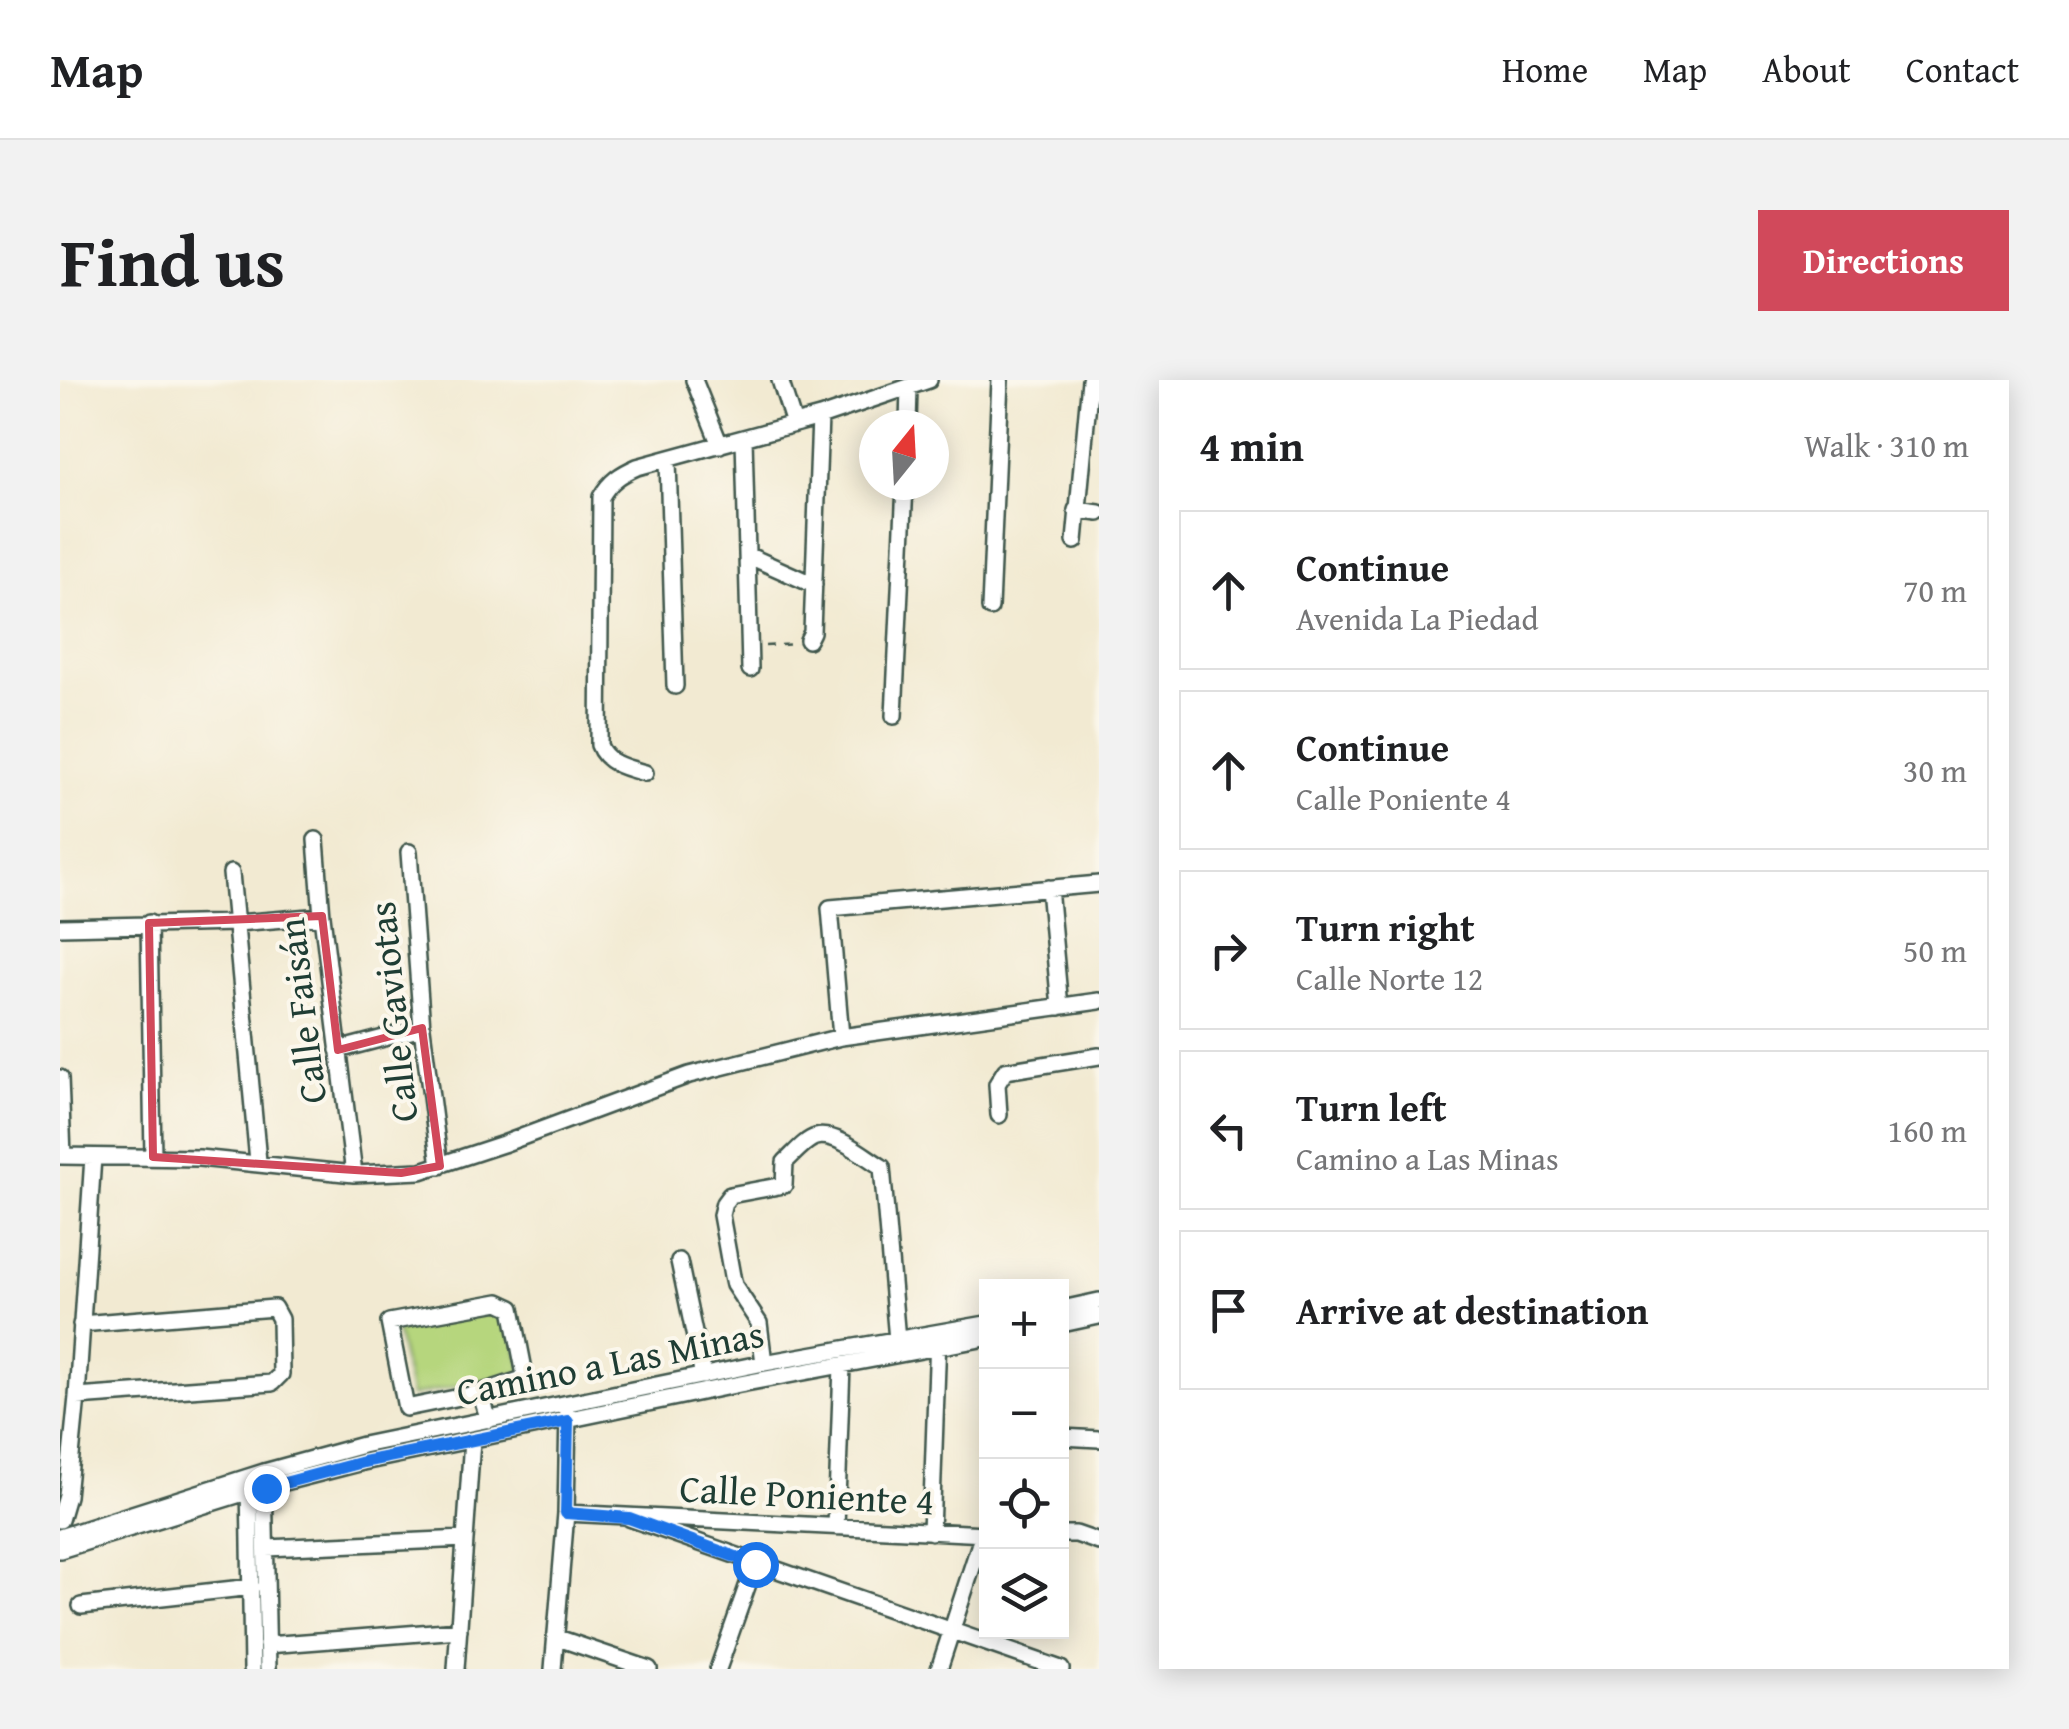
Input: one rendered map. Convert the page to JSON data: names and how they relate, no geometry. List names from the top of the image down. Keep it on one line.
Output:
{"streets":{"street":["Calle Faisán","Calle Gaviotas","Camino a Las Minas","Calle Poniente 4"]},"north":"top","page":{"header":"Map","nav":["Home","Map","About","Contact"],"title":"Find us","buttons":"Directions","heading":["4 min","Walk · 310 m"],"list":[["Continue","Avenida La Piedad","70 m"],["Continue","Calle Poniente 4","30 m"],["Turn right","Calle Norte 12","50 m"],["Turn left","Camino a Las Minas","160 m"],"Arrive at destination"],"map_buttons":["+","−"]}}
